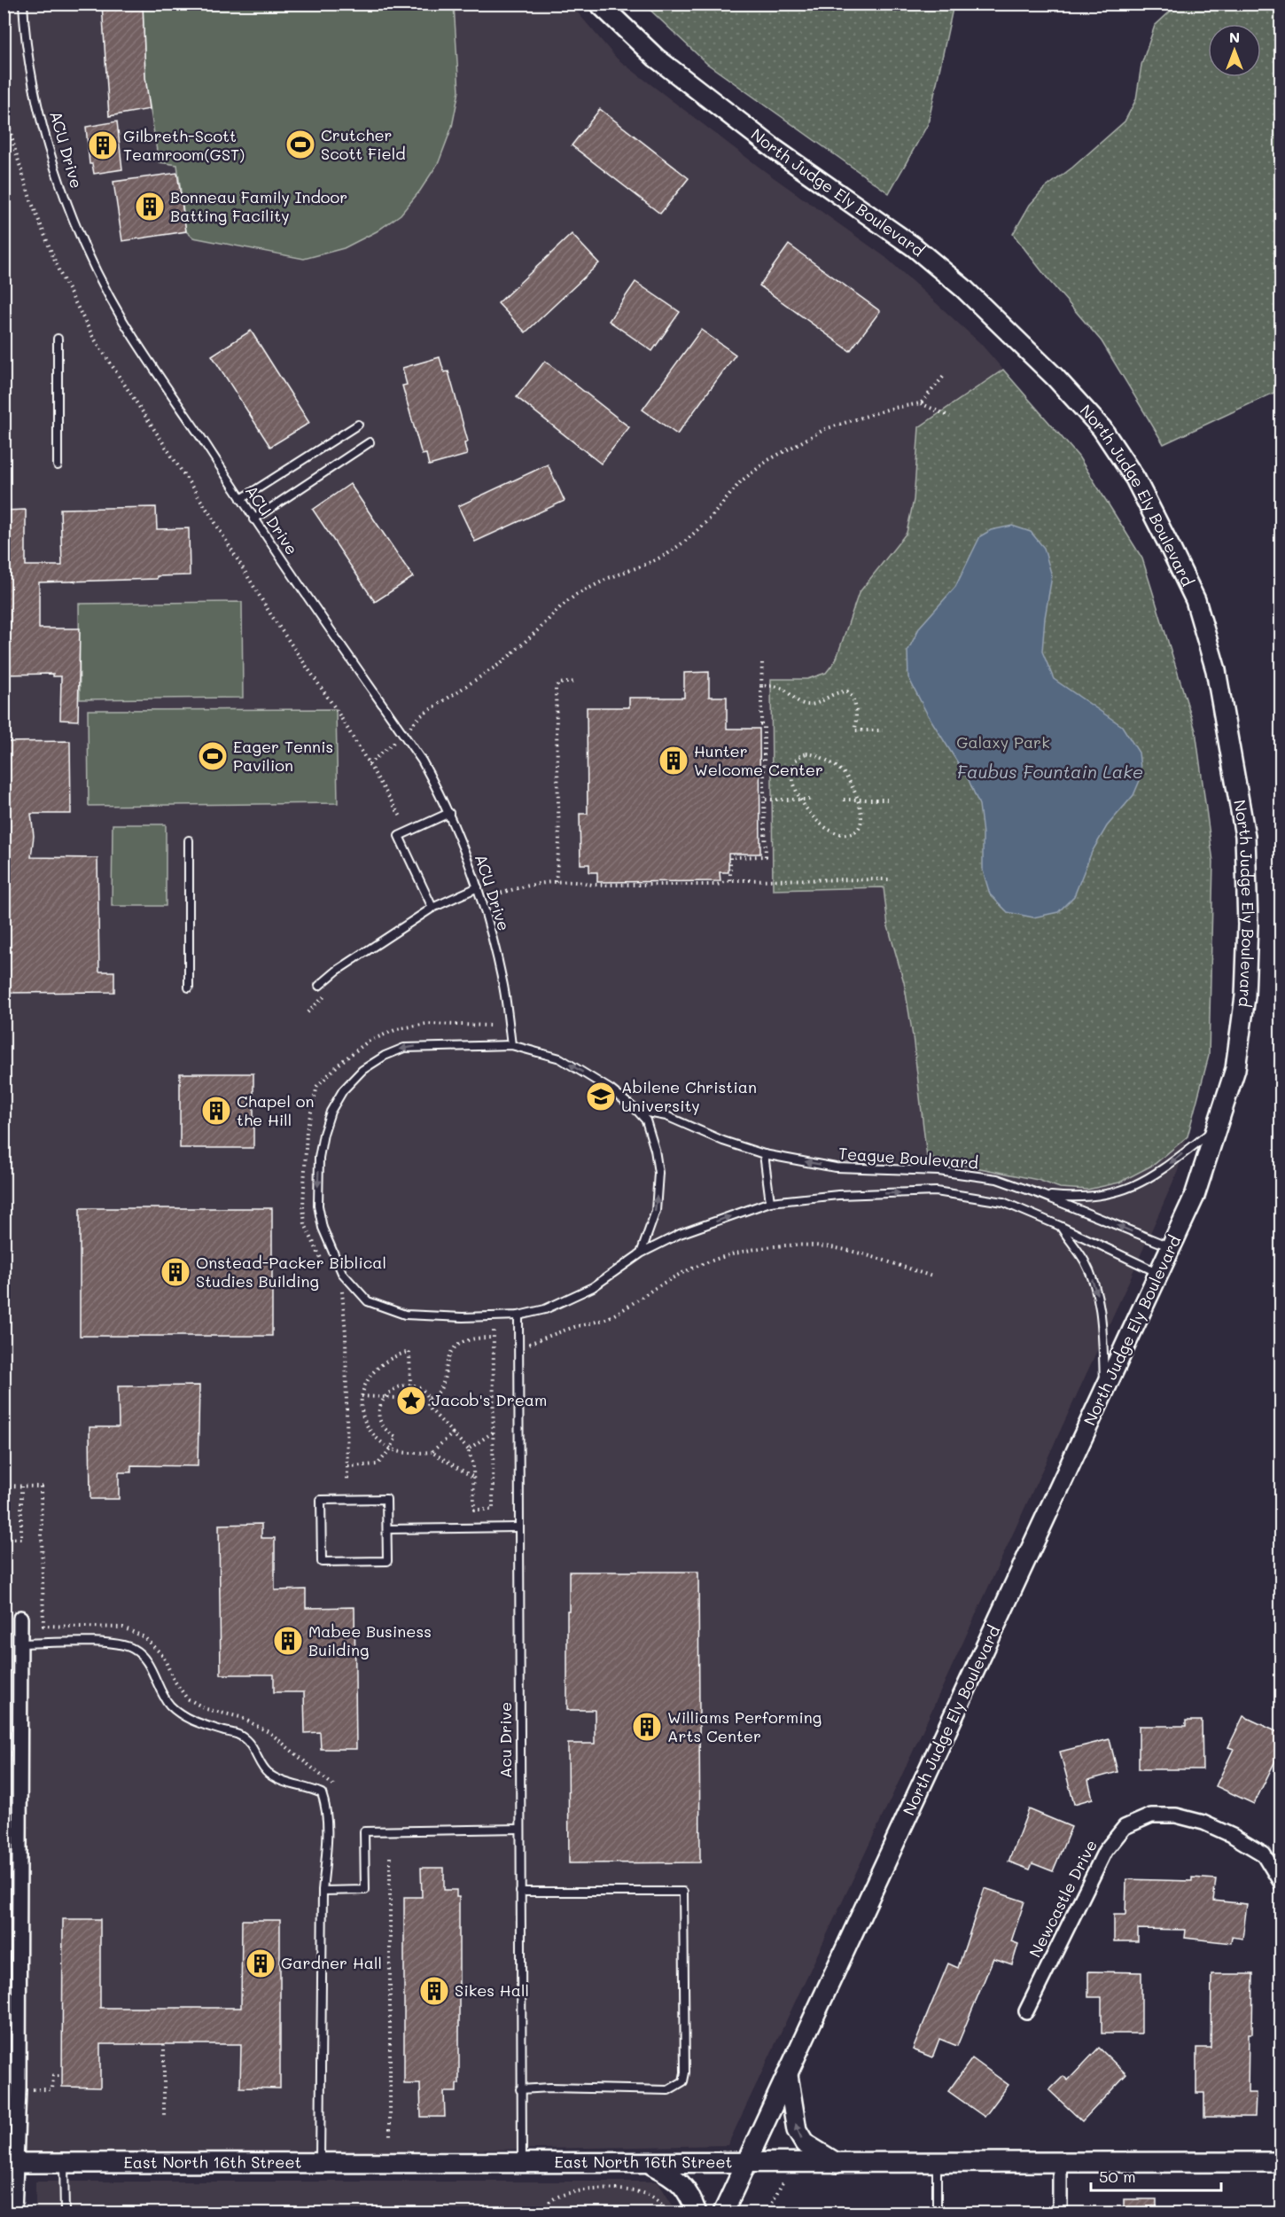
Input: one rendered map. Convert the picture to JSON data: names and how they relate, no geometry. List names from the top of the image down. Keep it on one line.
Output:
{"streets":{"main road":["North Judge Ely Boulevard","East North 16th Street"],"street":["Newcastle Drive"],"lane":["ACU Drive","Teague Boulevard","Acu Drive"]},"crossings":[["ACU Drive","Teague Boulevard"],["North Judge Ely Boulevard","Teague Boulevard"],["North Judge Ely Boulevard","East North 16th Street"],["Teague Boulevard","Acu Drive"],["Acu Drive","East North 16th Street"]],"water":["Faubus Fountain Lake"],"parks":["Galaxy Park"],"places":{"sports":["Crutcher Scott Field","Eager Tennis Pavilion"],"building":["Gilbreth-Scott Teamroom(GST)","Bonneau Family Indoor Batting Facility","Hunter Welcome Center","Chapel on the Hill","Onstead-Packer Biblical Studies Building","Mabee Business Building","Williams Performing Arts Center","Gardner Hall","Sikes Hall"],"school or university":["Abilene Christian University"],"place":["Jacob's Dream"]},"scale_bar":"50 m","north":"top"}
